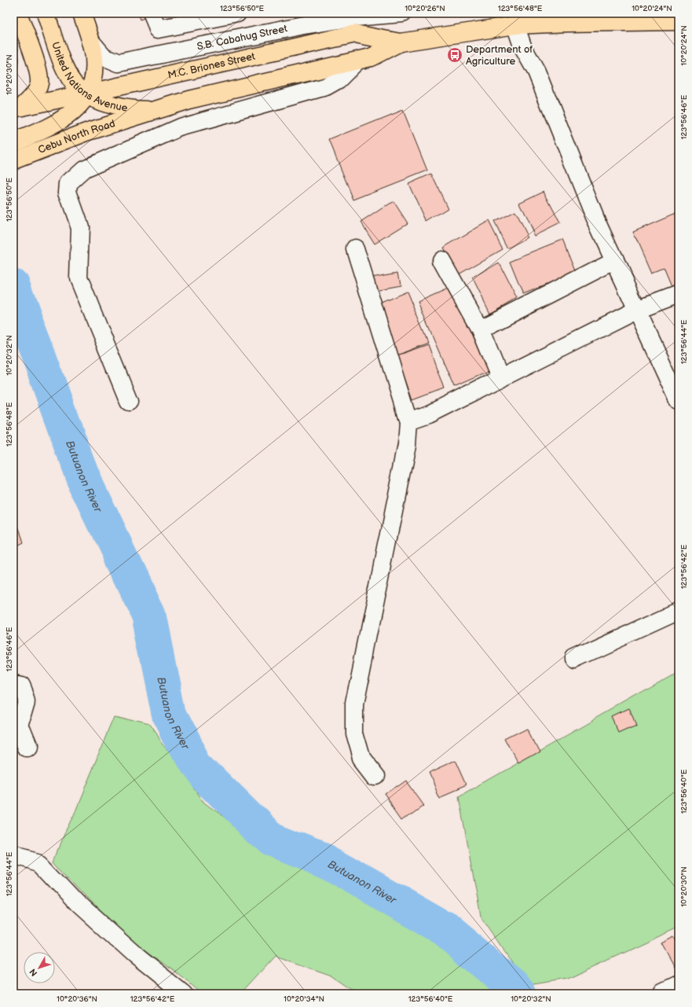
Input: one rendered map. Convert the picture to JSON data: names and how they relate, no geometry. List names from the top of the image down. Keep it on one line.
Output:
{"streets":{"main road":["M.C. Briones Street","United Nations Avenue","Cebu North Road"],"street":["S.B. Cabahug Street"]},"crossings":[["M.C. Briones Street","United Nations Avenue"],["M.C. Briones Street","Cebu North Road"],["United Nations Avenue","Cebu North Road"]],"water":["Butuanon River"],"places":{"bus stop":["Department of Agriculture"]},"north":"bottom left","coordinates":["123°56'50\"E","10°20'26\"N","123°56'48\"E","10°20'24\"N","10°20'30\"N","123°56'46\"E","123°56'44\"E","10°20'32\"N","123°56'42\"E","123°56'40\"E","10°20'36\"N","10°20'34\"N"]}
